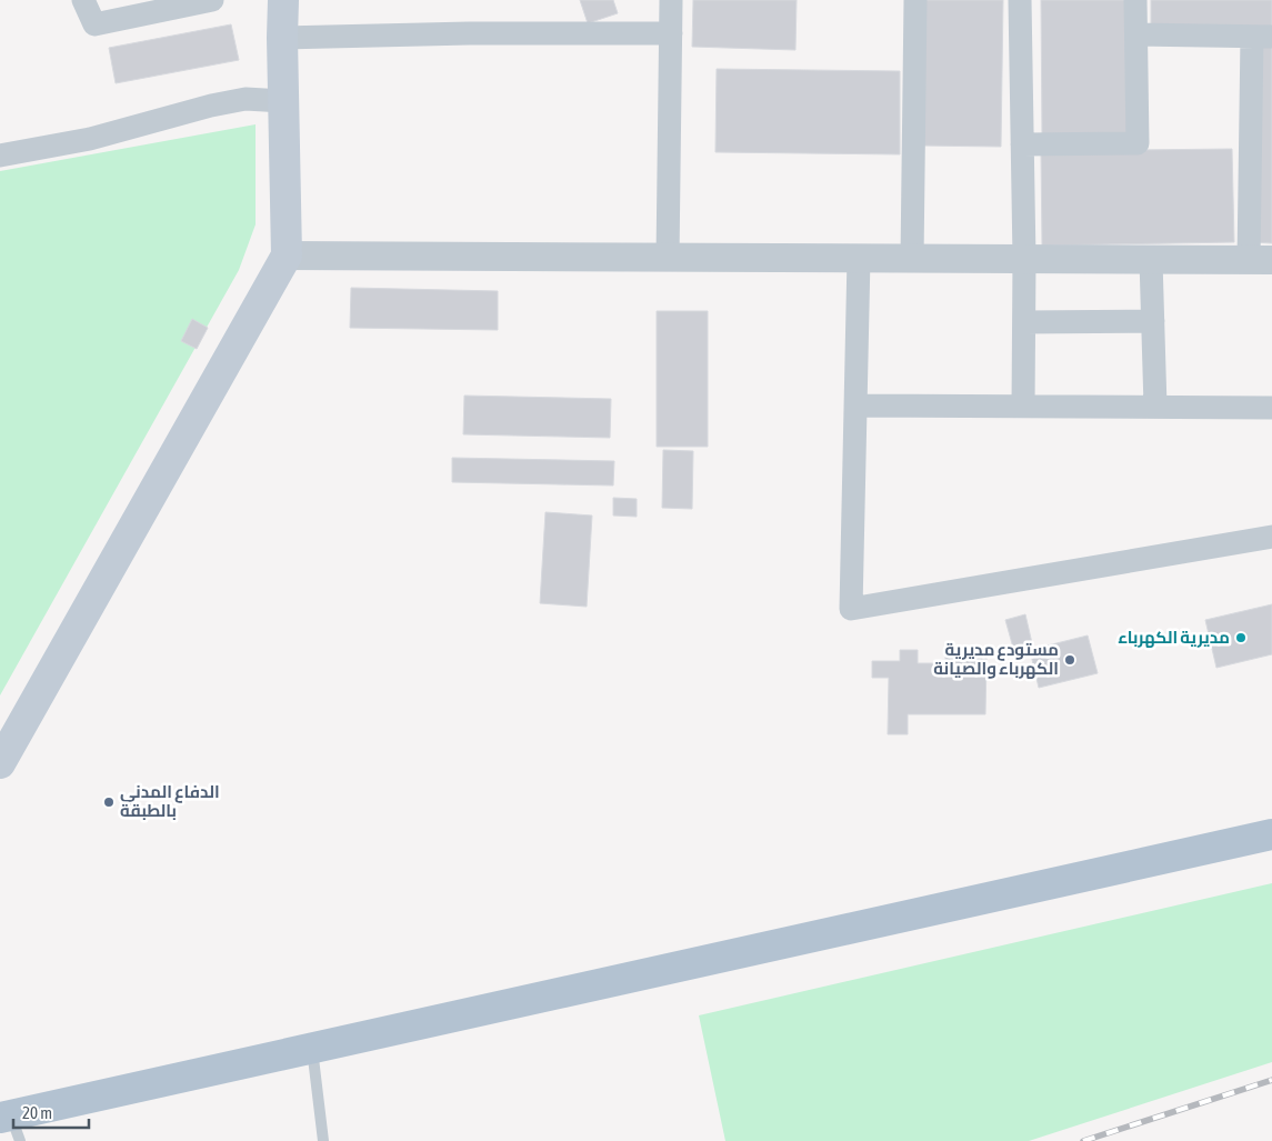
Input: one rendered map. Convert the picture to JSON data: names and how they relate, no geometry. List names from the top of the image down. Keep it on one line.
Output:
{"places":["مديرية الكهرباء","مستودع مديرية الكهرباء والصيانة","الدفاع المدني بالطبقة"],"scale_bar":"20 m"}
